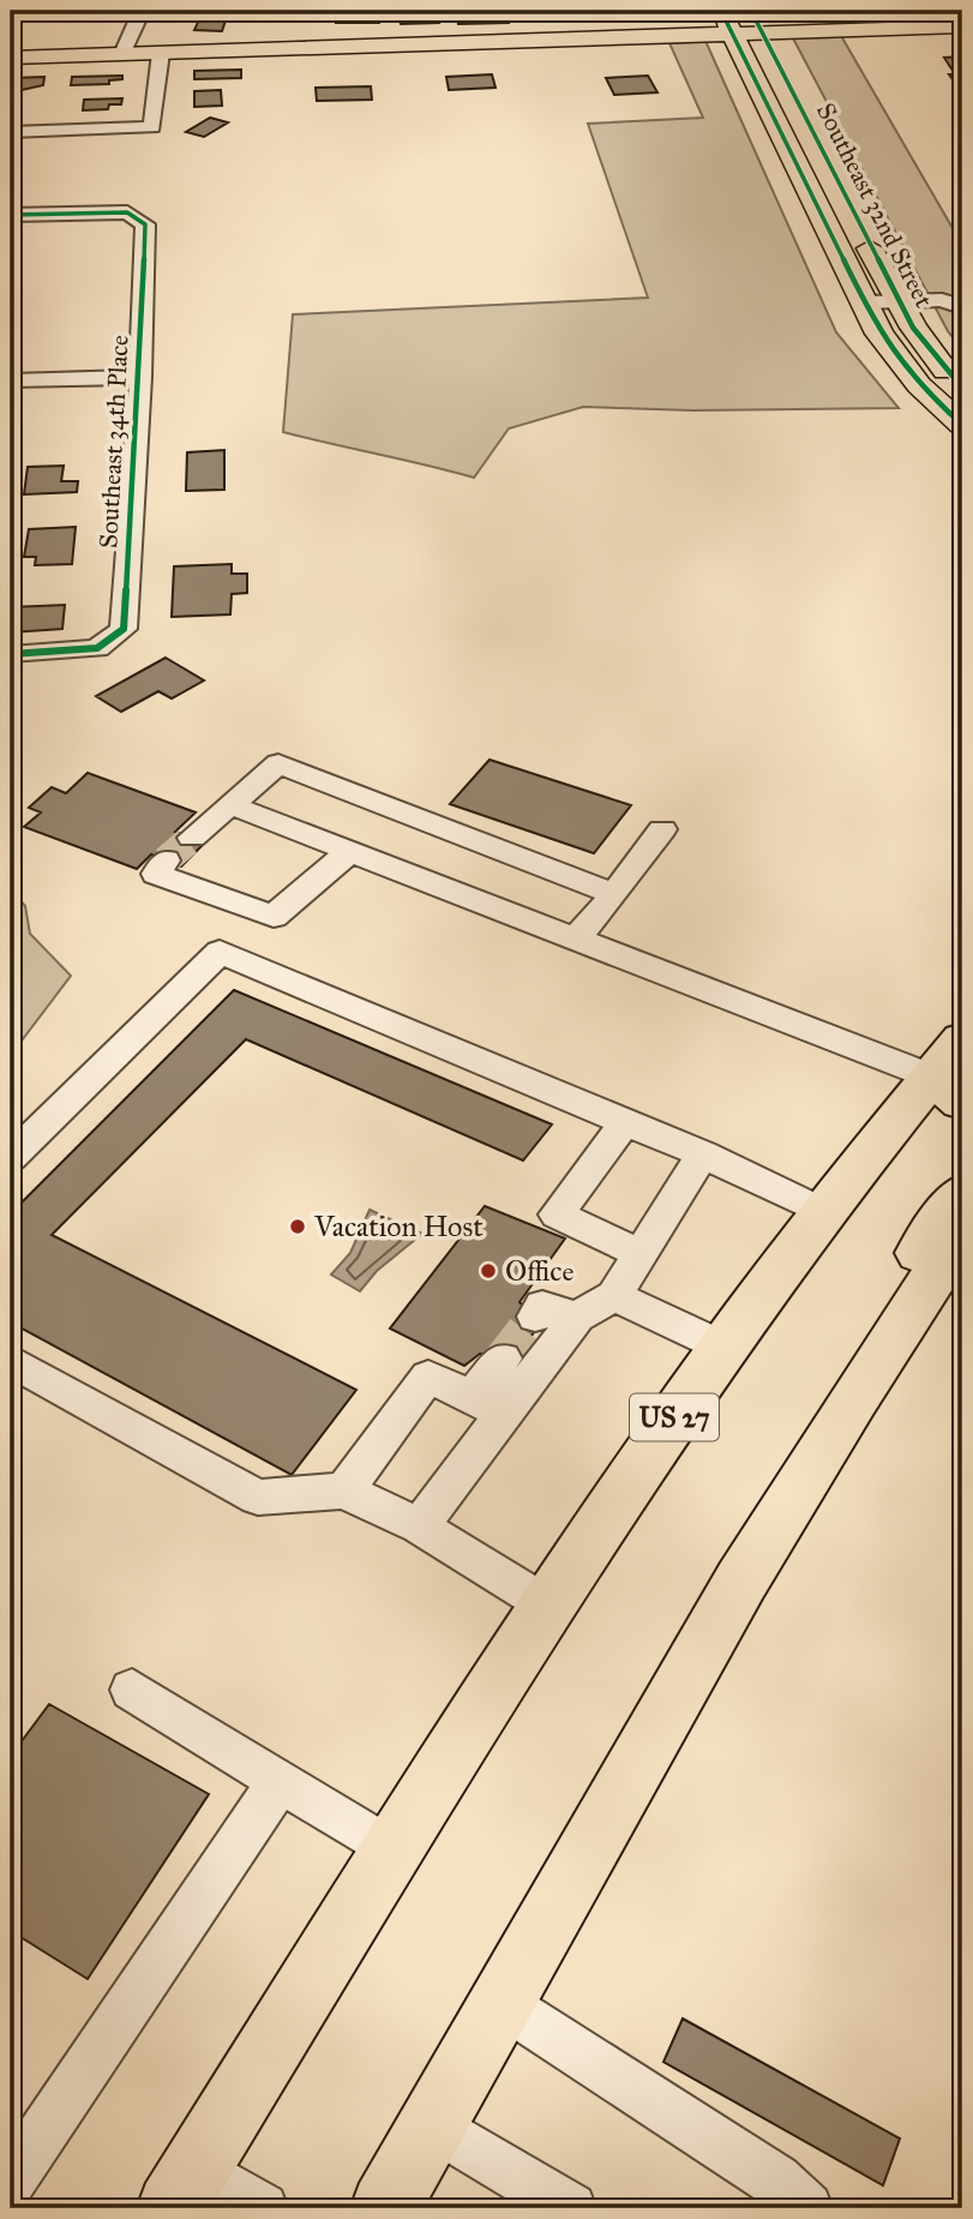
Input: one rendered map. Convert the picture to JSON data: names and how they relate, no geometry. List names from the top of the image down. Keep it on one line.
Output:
{"streets":{"highway":["US 27"],"main road":["Southeast 32nd Street"],"street":["Southeast 34th Place"]},"places":["Vacation Host","Office"]}
